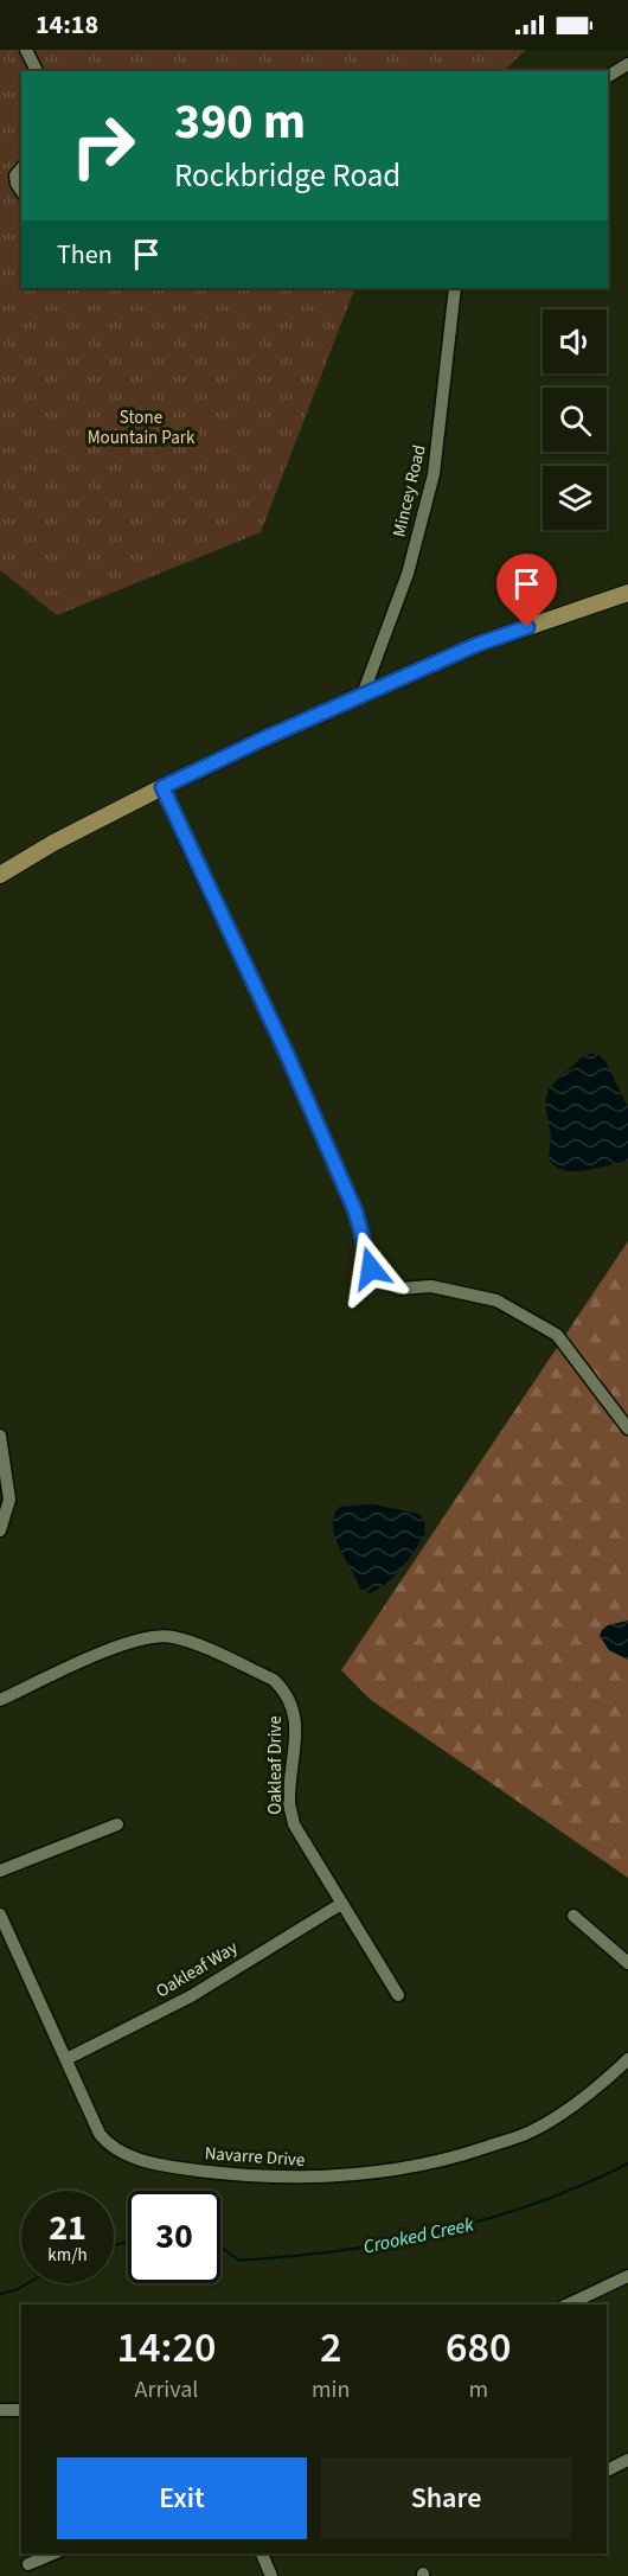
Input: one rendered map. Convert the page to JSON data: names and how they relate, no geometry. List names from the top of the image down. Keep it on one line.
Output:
{"streets":{"street":["Mincey Road","Oakleaf Drive","Oakleaf Way","Navarre Drive"]},"crossings":[["Oakleaf Drive","Oakleaf Way"],["Oakleaf Way","Navarre Drive"]],"water":["Crooked Creek"],"parks":["Stone Mountain Park"],"page":{"status":"14:18","turn":["390 m","Rockbridge Road"],"then":"Then","speed":"21 km/h","limit":"30","eta":["14:20","Arrival","2","min","680","m"],"buttons":["Exit","Share"]}}
